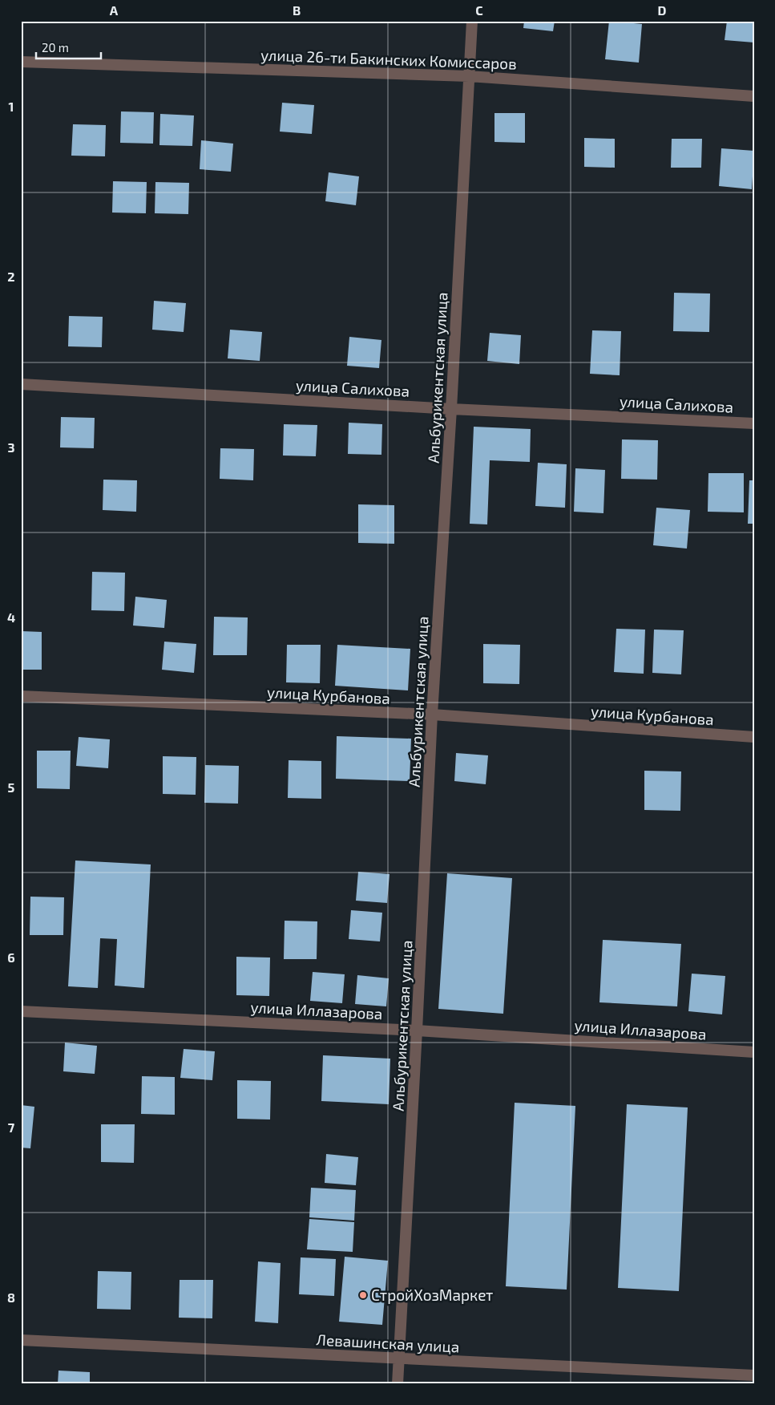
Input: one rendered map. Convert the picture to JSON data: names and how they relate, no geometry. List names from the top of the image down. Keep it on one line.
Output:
{"streets":{"street":["улица 26-ти Бакинских Комиссаров","Альбурикентская улица","улица Салихова","улица Курбанова","улица Иллазарова","Левашинская улица"]},"crossings":[["улица 26-ти Бакинских Комиссаров","Альбурикентская улица"],["Альбурикентская улица","улица Салихова"],["Альбурикентская улица","улица Курбанова"],["Альбурикентская улица","улица Иллазарова"],["Альбурикентская улица","Левашинская улица"]],"places":["СтройХозМаркет"],"scale_bar":"20 m","grid":{"columns":["A","B","C","D"],"rows":["1","2","3","4","5","6","7","8"]}}
